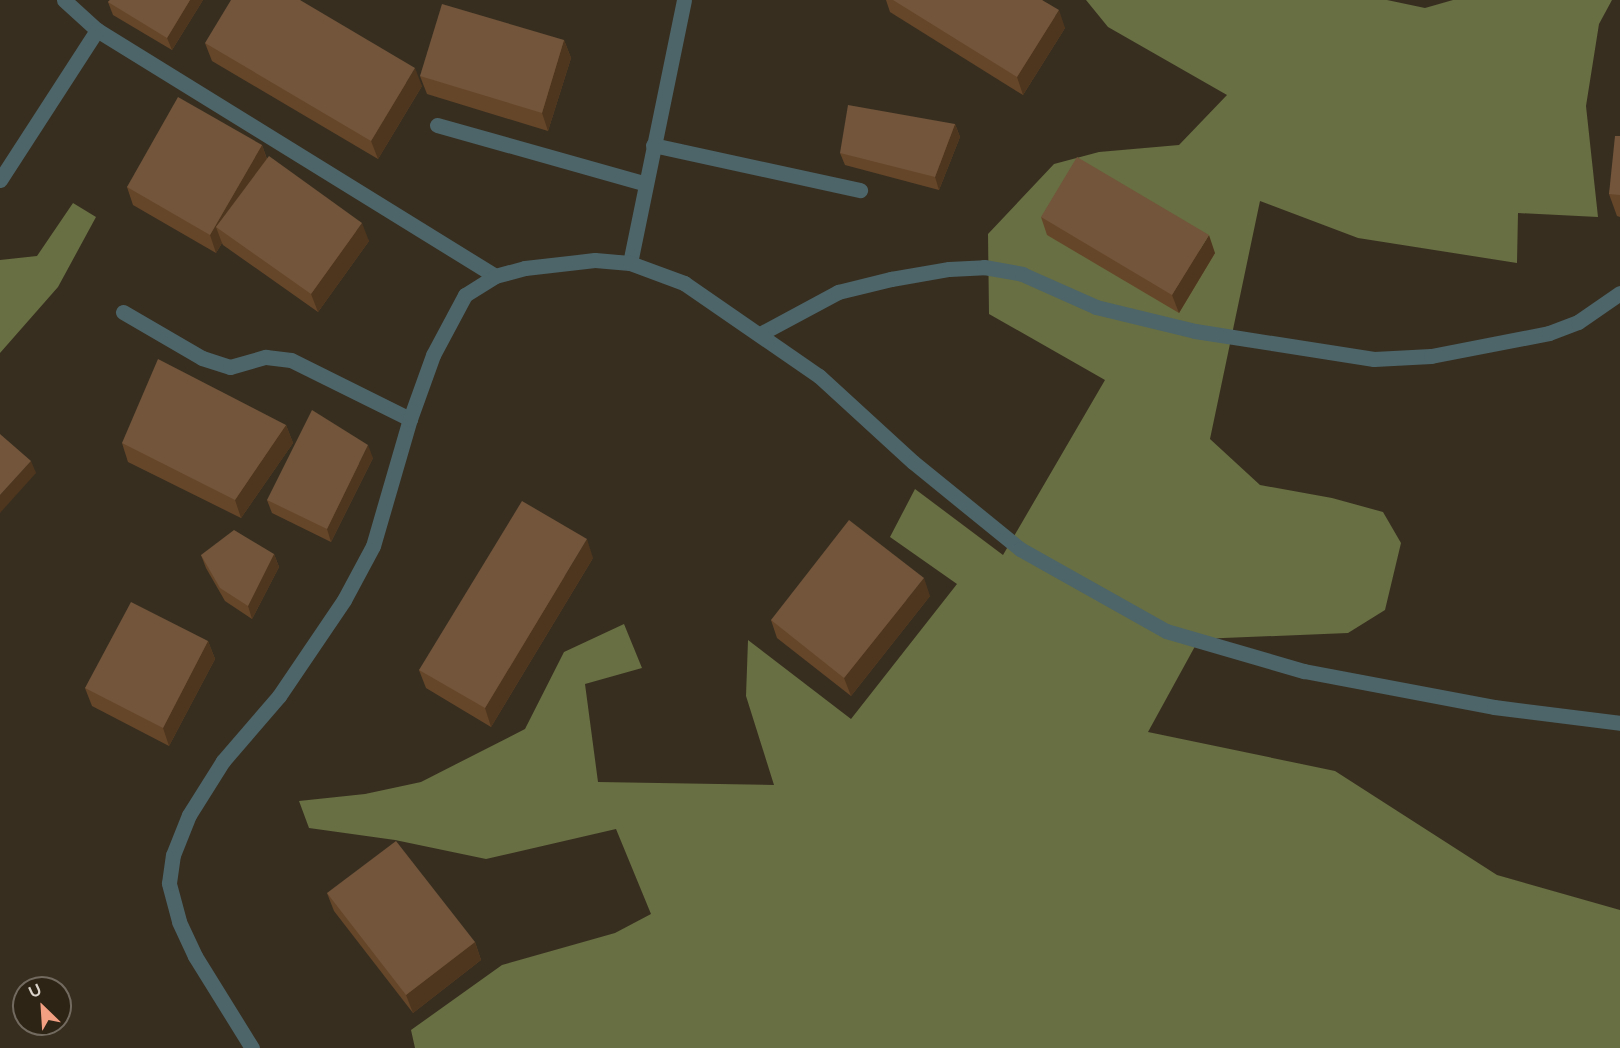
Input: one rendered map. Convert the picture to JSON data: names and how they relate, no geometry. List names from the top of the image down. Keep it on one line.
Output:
{"north":"top left"}
